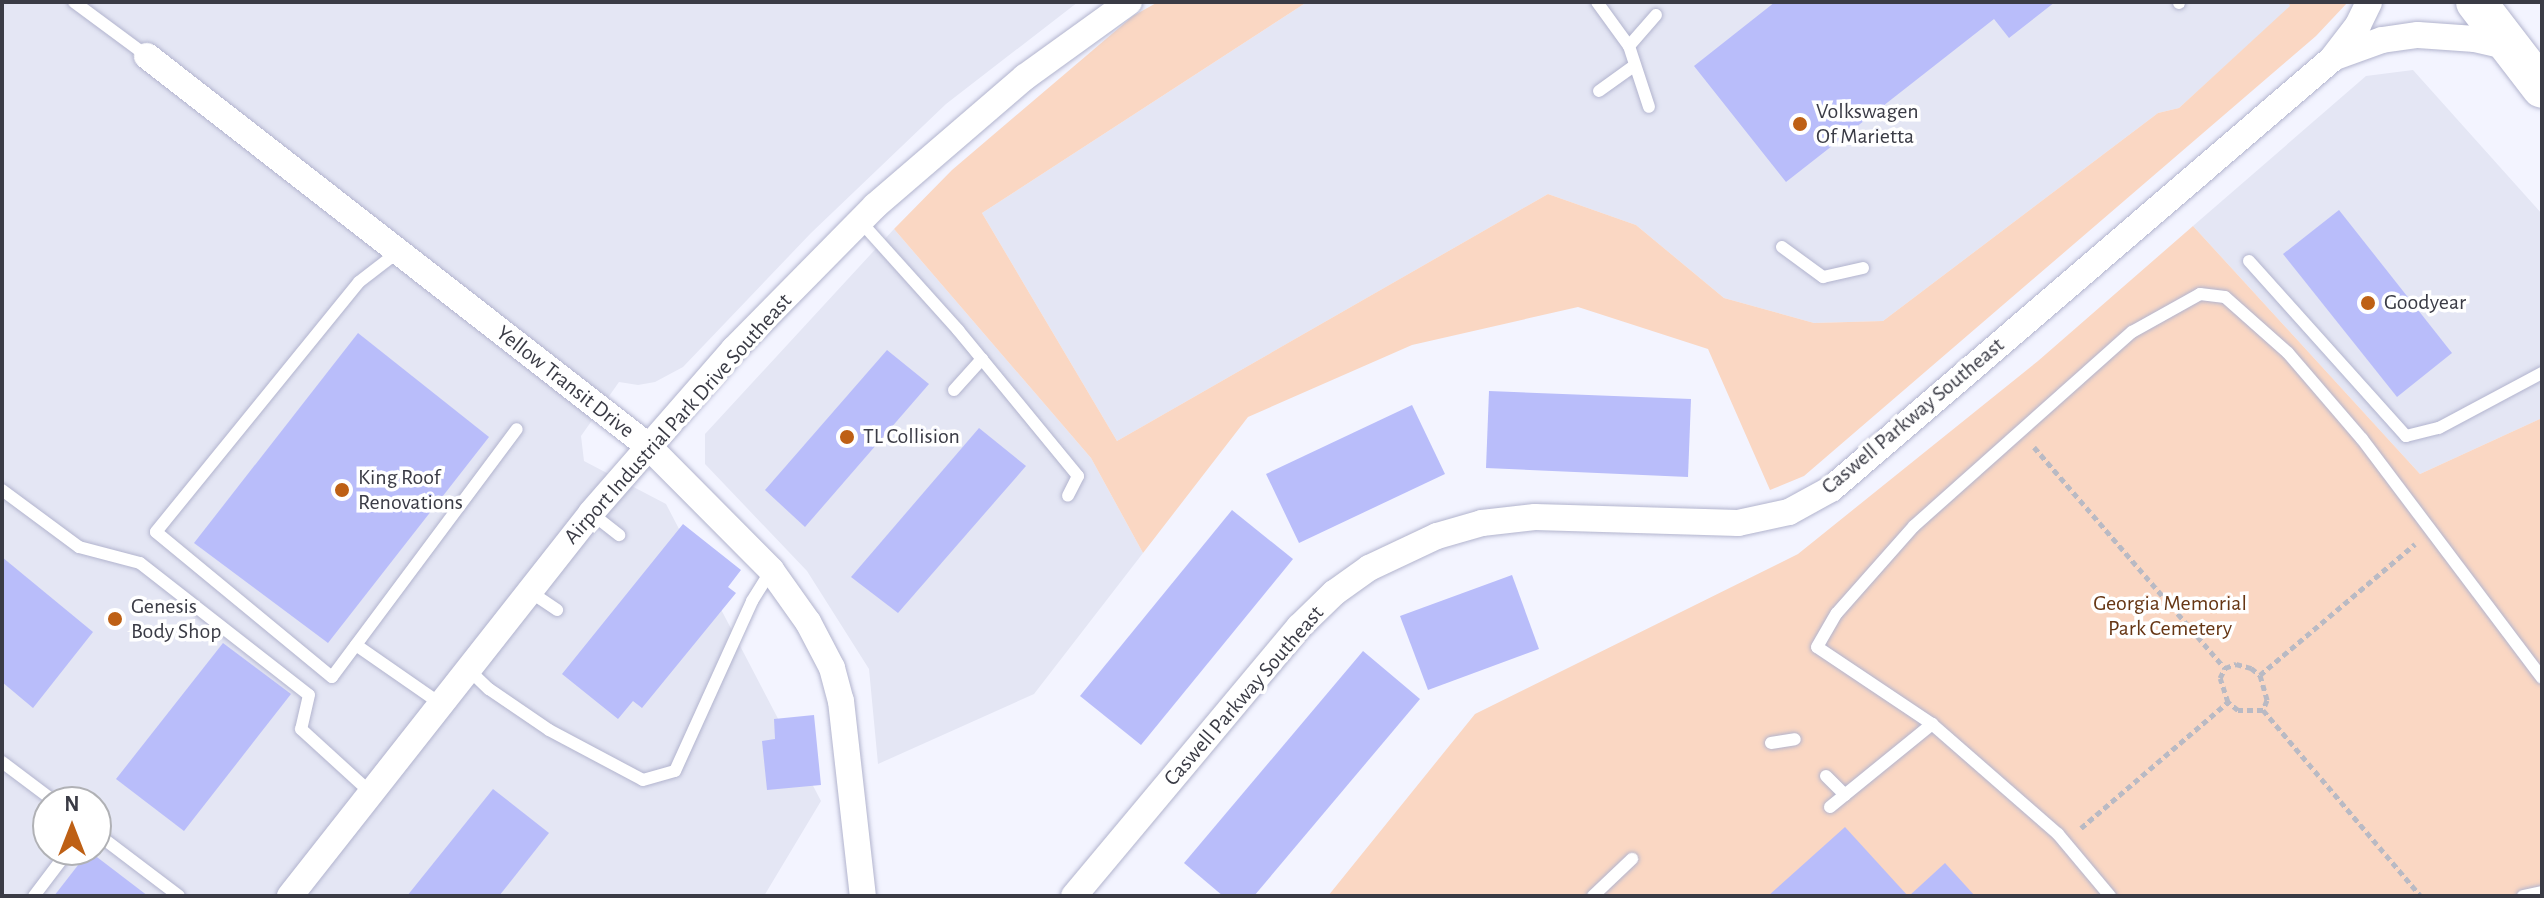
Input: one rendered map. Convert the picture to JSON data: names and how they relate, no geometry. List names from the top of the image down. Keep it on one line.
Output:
{"streets":{"street":["Yellow Transit Drive","Caswell Parkway Southeast","Airport Industrial Park Drive Southeast"]},"crossings":[["Yellow Transit Drive","Airport Industrial Park Drive Southeast"]],"parks":["Georgia Memorial Park Cemetery"],"places":["Volkswagen Of Marietta","Goodyear","TL Collision","King Roof Renovations","Genesis Body Shop"],"north":"top"}
